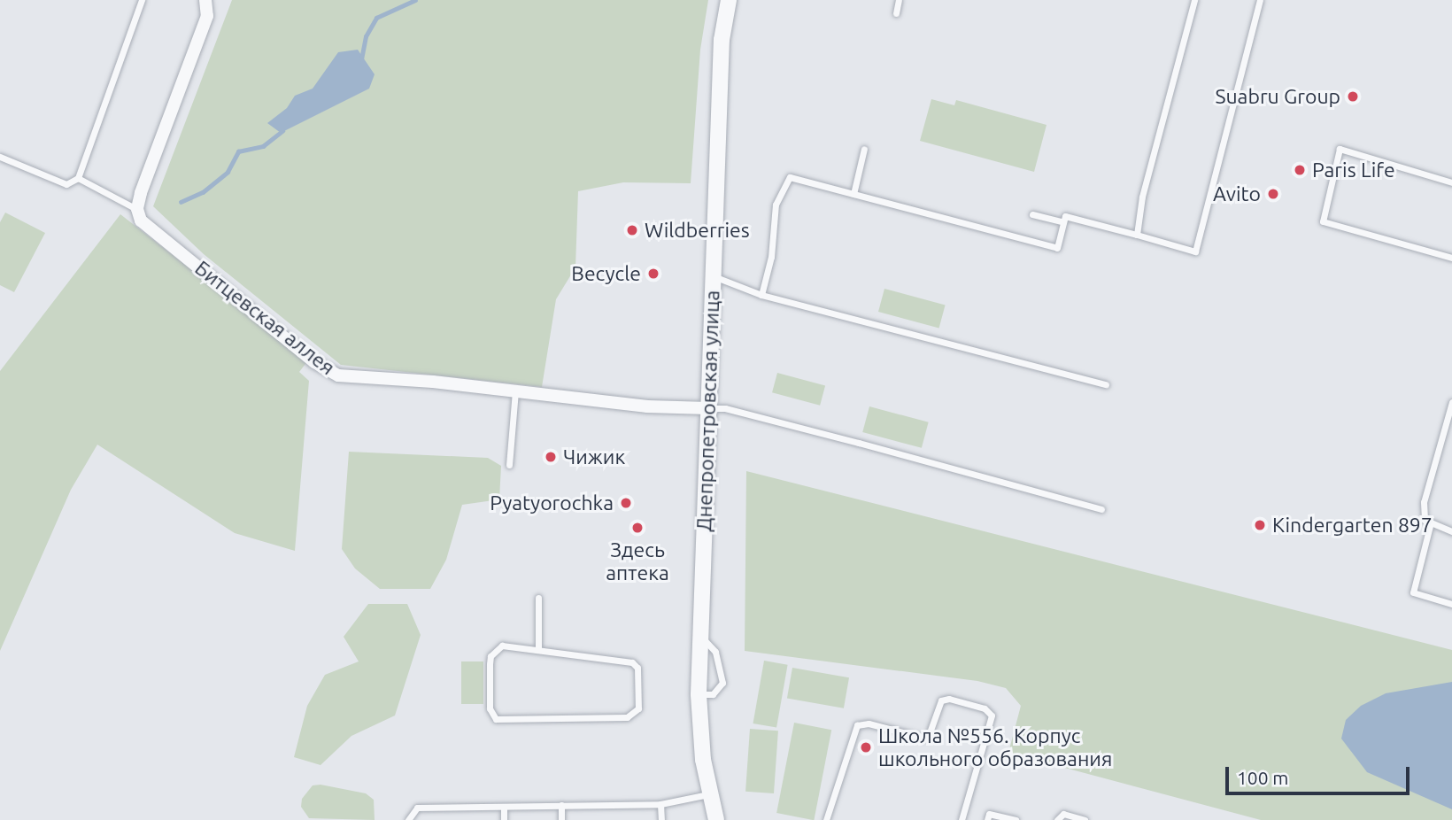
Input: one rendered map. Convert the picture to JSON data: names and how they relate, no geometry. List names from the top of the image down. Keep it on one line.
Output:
{"streets":{"street":["Битцевская аллея","Днепропетровская улица"]},"crossings":[["Битцевская аллея","Днепропетровская улица"]],"places":["Suabru Group","Paris Life","Avito","Wildberries","Becycle","Чижик","Pyatyorochka","Kindergarten 897","Здесь аптека","Школа №556. Корпус школьного образования"],"scale_bar":"100 m"}
